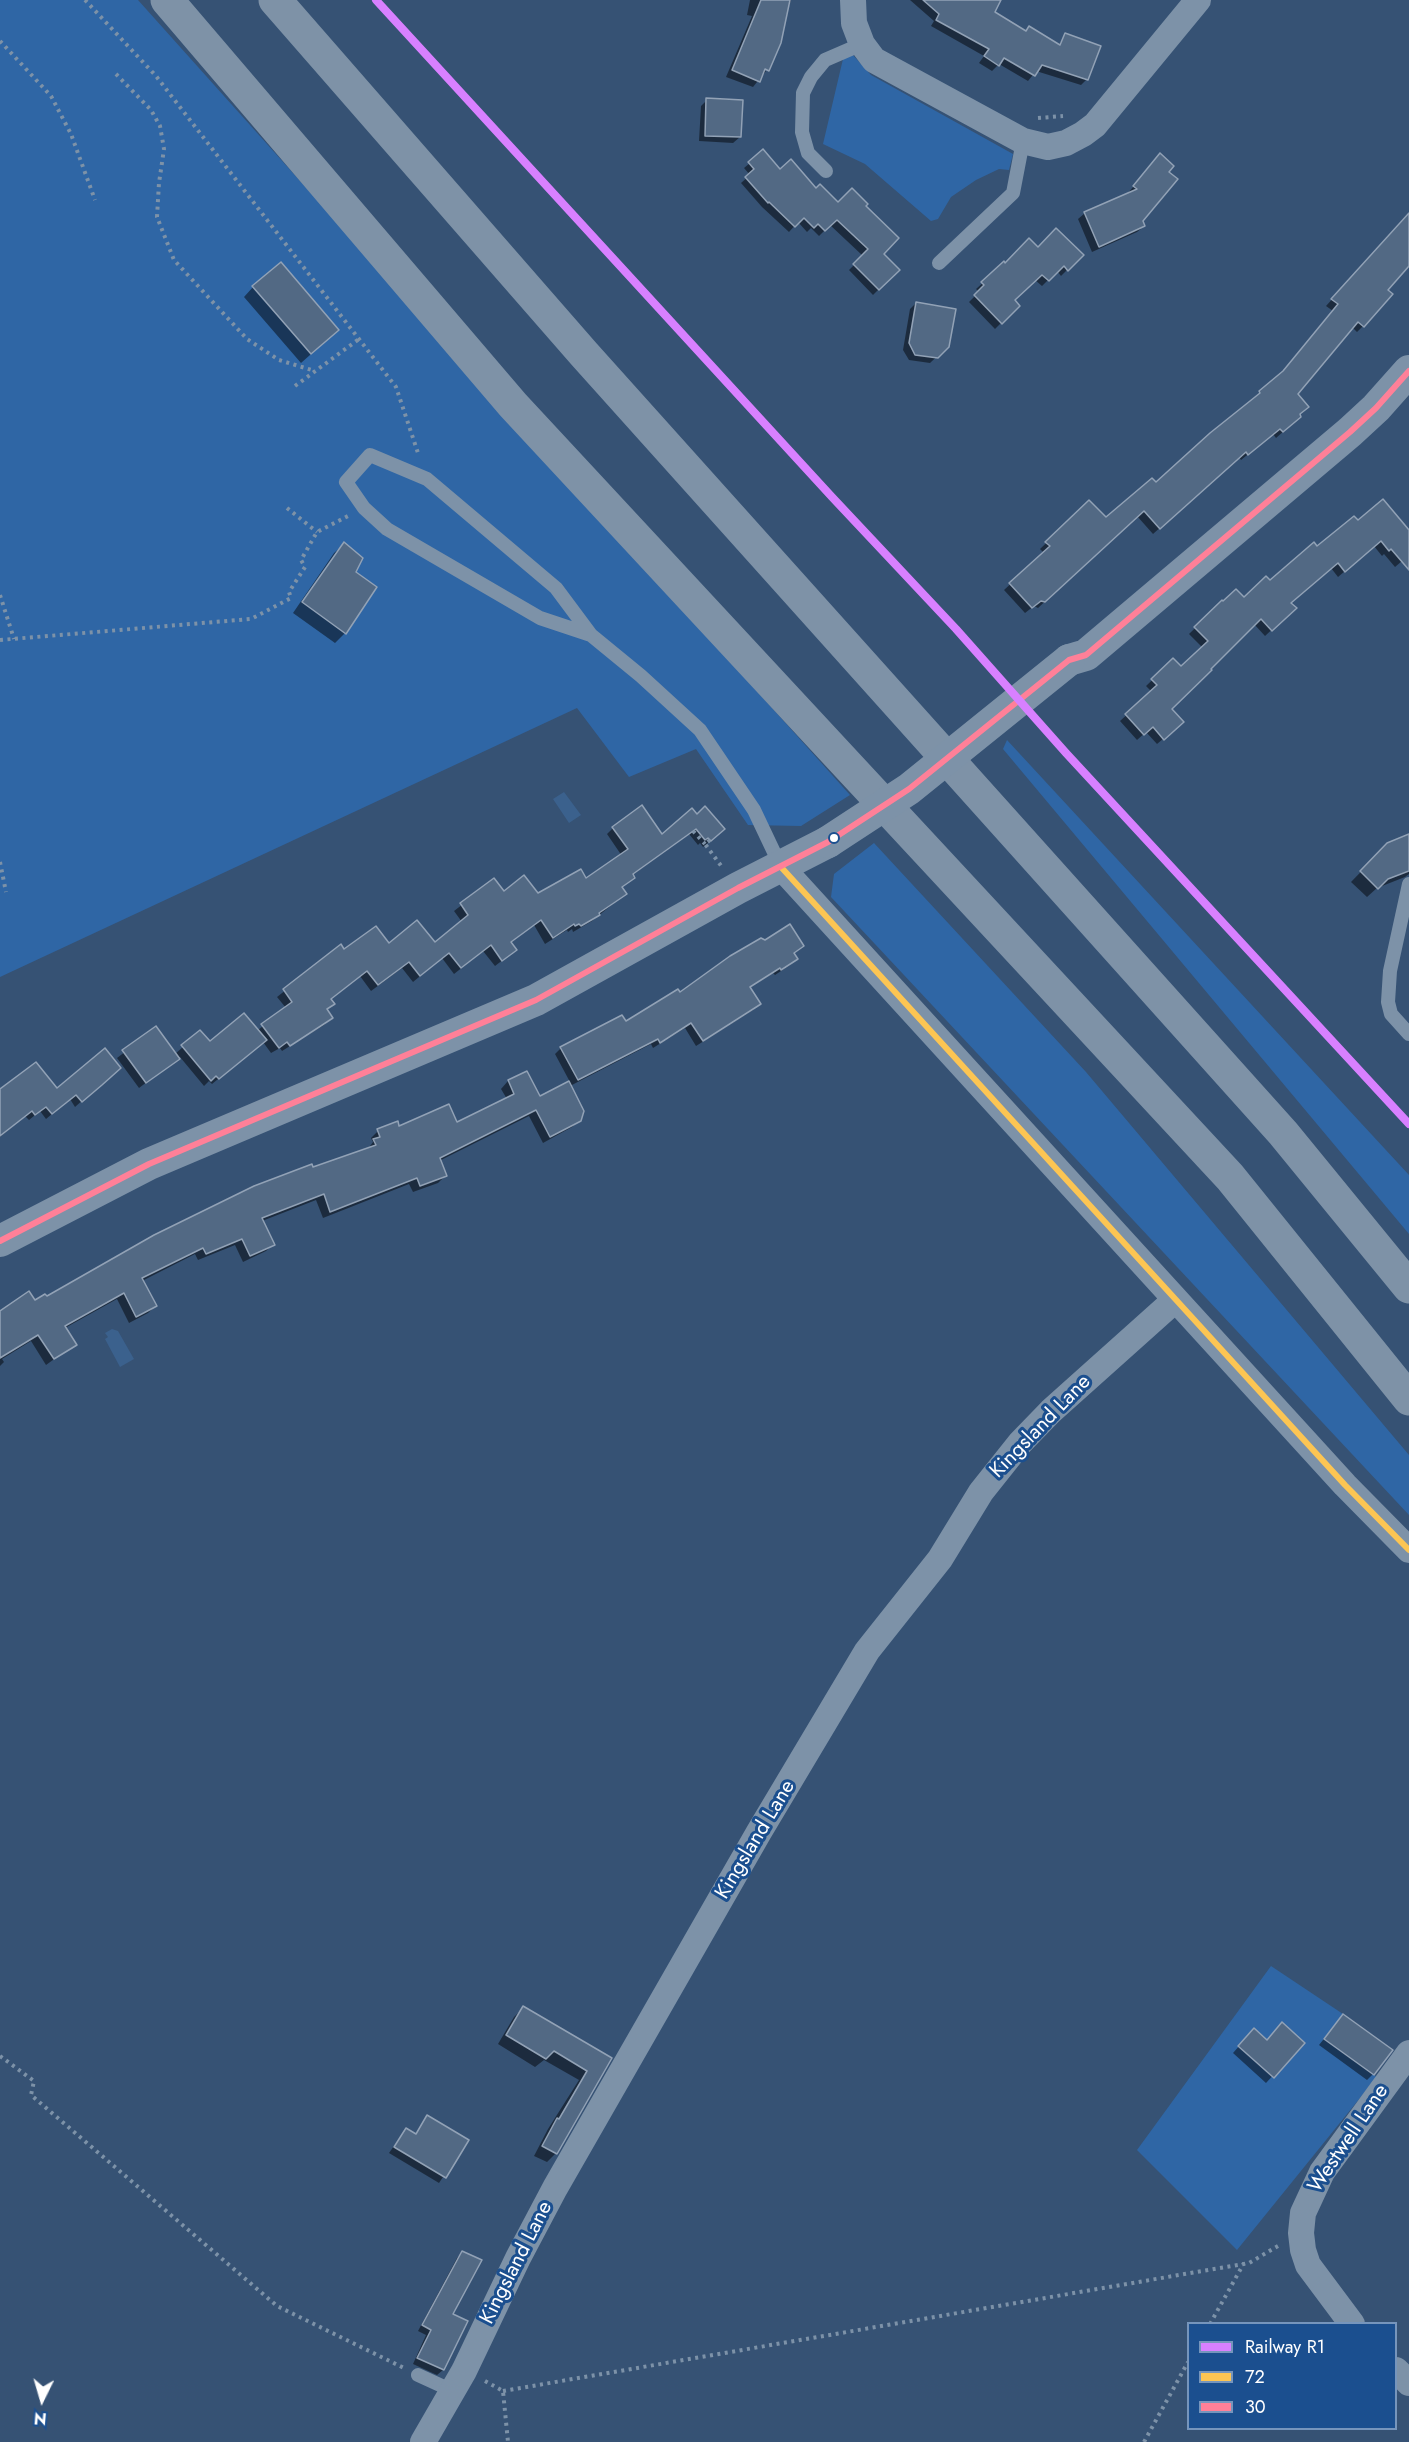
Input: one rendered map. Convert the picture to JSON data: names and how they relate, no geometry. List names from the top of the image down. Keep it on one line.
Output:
{"streets":{"street":["Kingsland Lane","Westwell Lane"]},"lines":["rail line R1","transit line 30","transit line 72"],"legend":["Railway R1","72","30"],"north":"bottom"}
